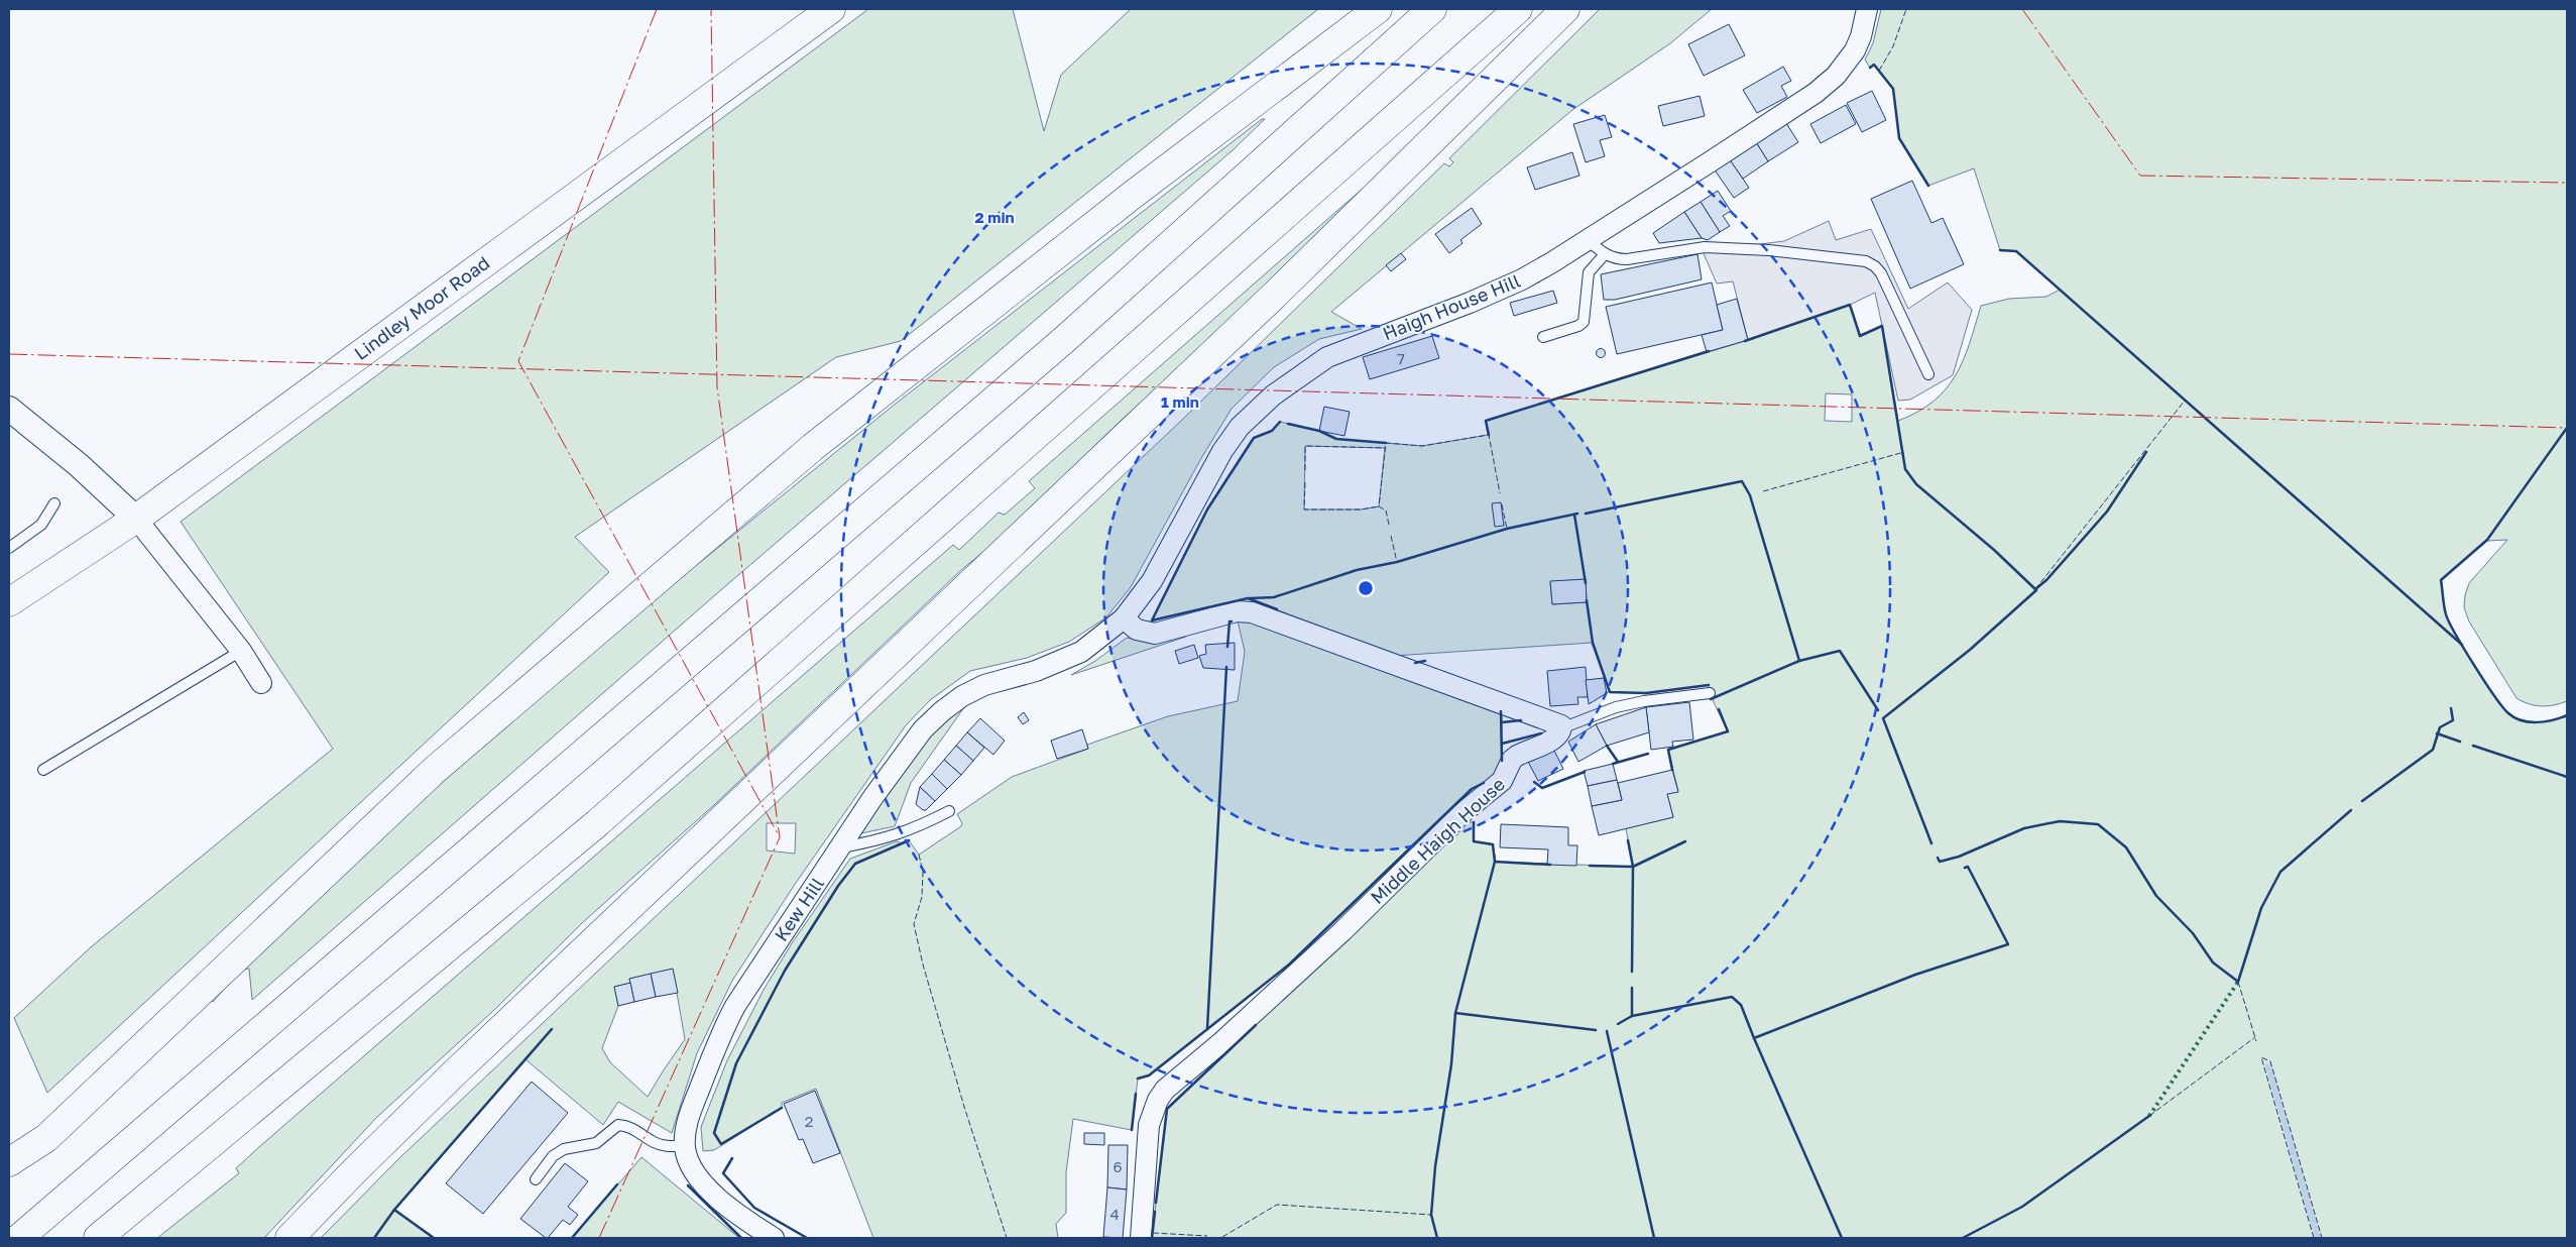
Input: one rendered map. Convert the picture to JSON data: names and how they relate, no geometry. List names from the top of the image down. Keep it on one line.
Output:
{"streets":{"main road":["Lindley Moor Road"],"street":["Haigh House Hill","Middle Haigh House","Kew Hill"]},"crossings":[["Haigh House Hill","Kew Hill"]],"house_numbers":["7","2","6","4"],"rings":["2 min","1 min"]}
